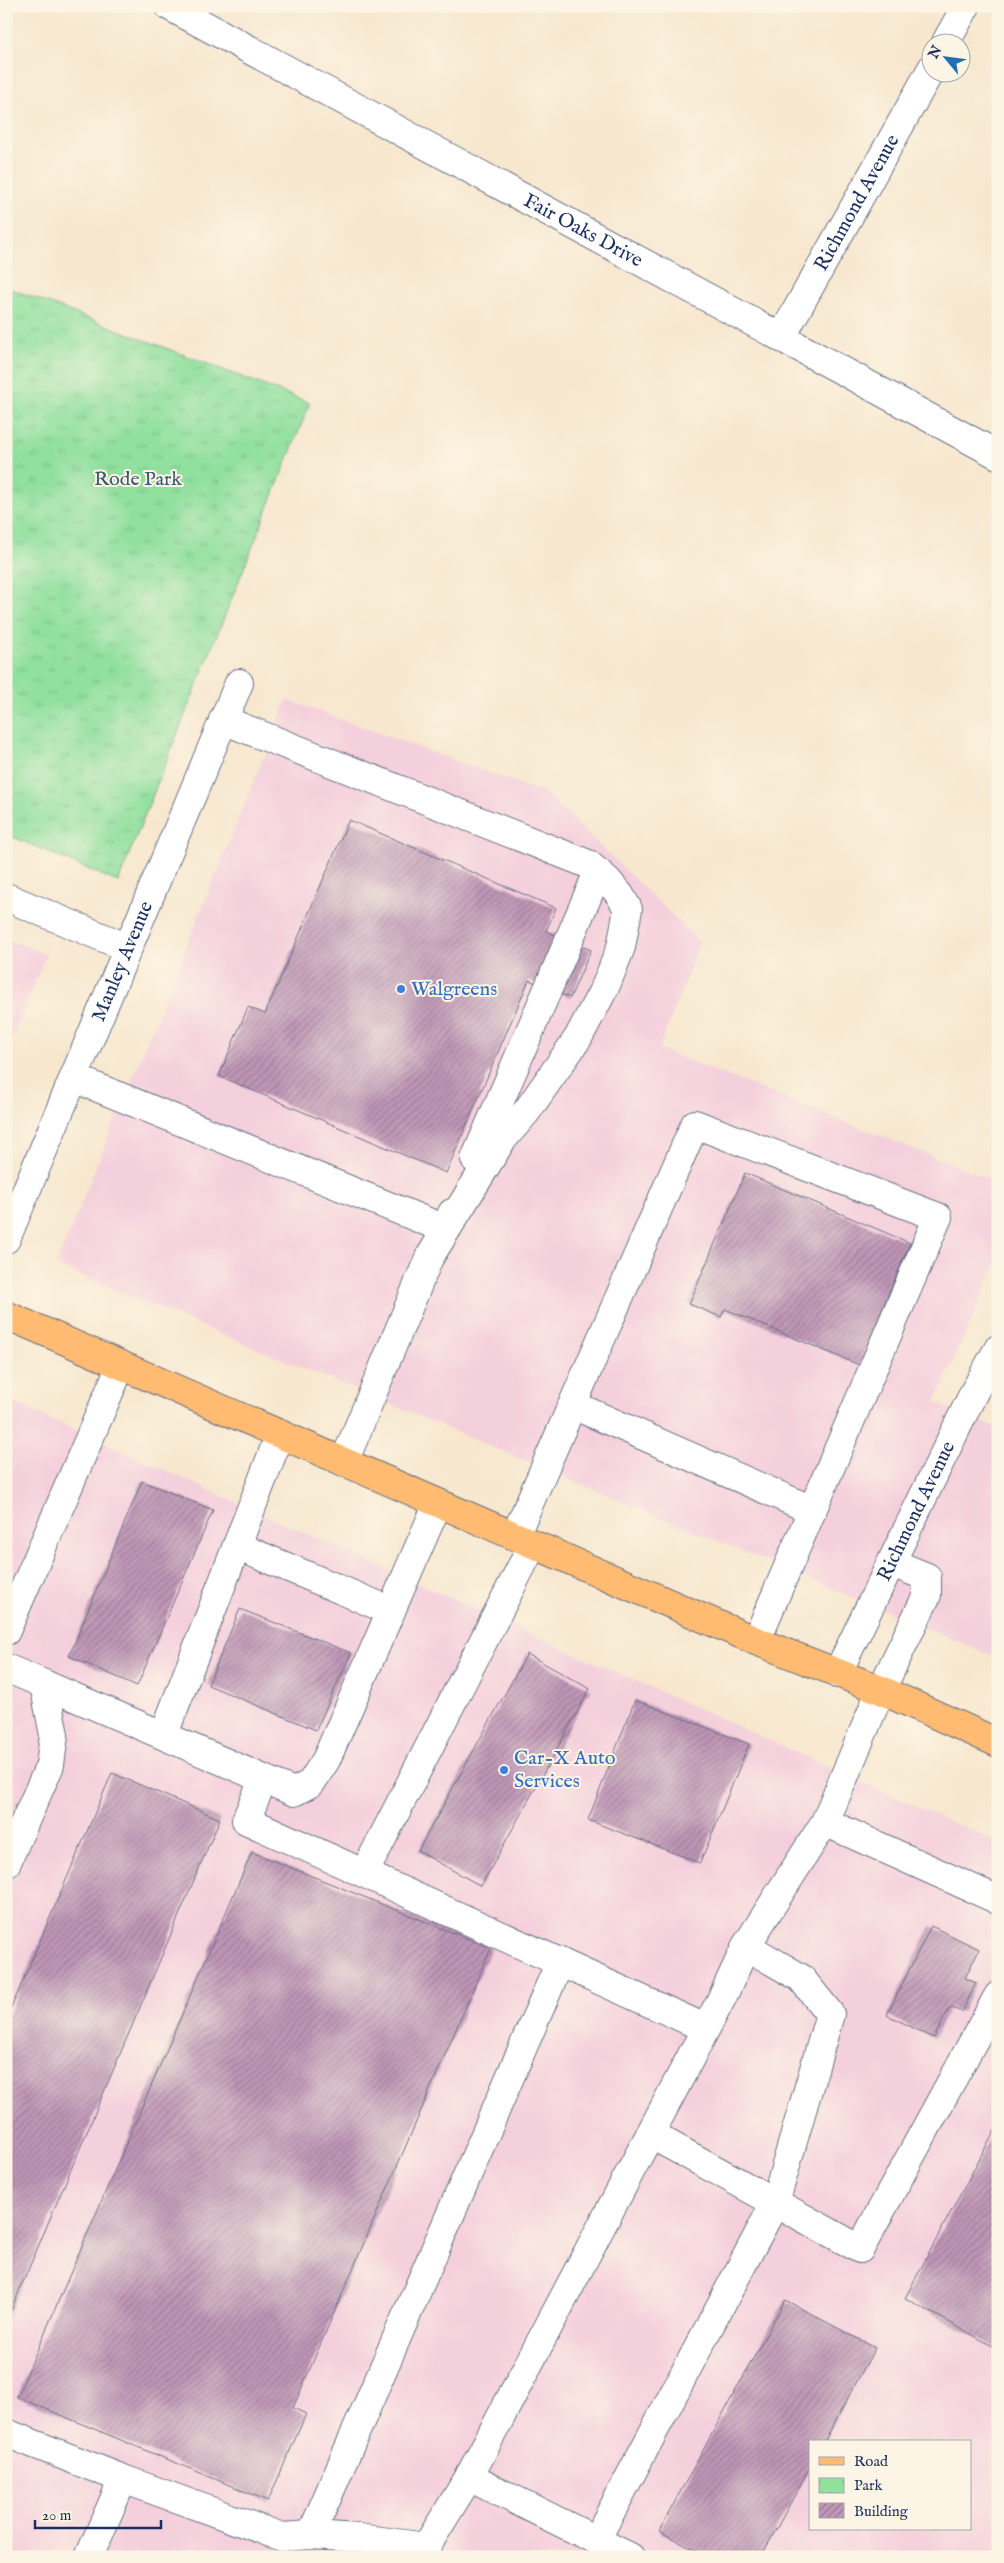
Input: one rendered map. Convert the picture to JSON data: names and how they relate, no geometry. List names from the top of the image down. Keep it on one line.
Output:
{"streets":{"street":["Richmond Avenue","Fair Oaks Drive","Manley Avenue"]},"crossings":[["Richmond Avenue","Fair Oaks Drive"]],"parks":["Rode Park"],"places":["Walgreens","Car-X Auto Services"],"legend":["Road","Park","Building"],"scale_bar":"20 m","north":"top left"}
